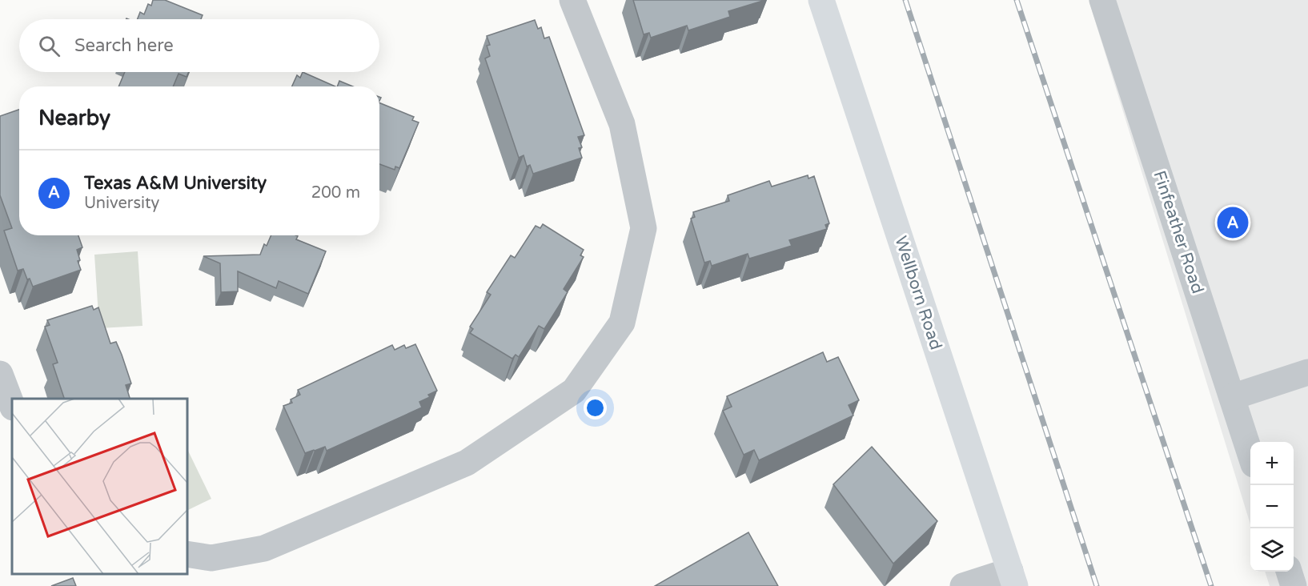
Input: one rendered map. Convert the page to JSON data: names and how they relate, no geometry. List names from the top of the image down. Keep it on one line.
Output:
{"streets":{"main road":["Wellborn Road"],"street":["Finfeather Road"]},"page":{"search":"Search here","heading":"Nearby","list":[{"mark":"A","name":"Texas A&M University","note":"University","value":"200 m"}],"pins":"A","map_buttons":["+","−"]}}
